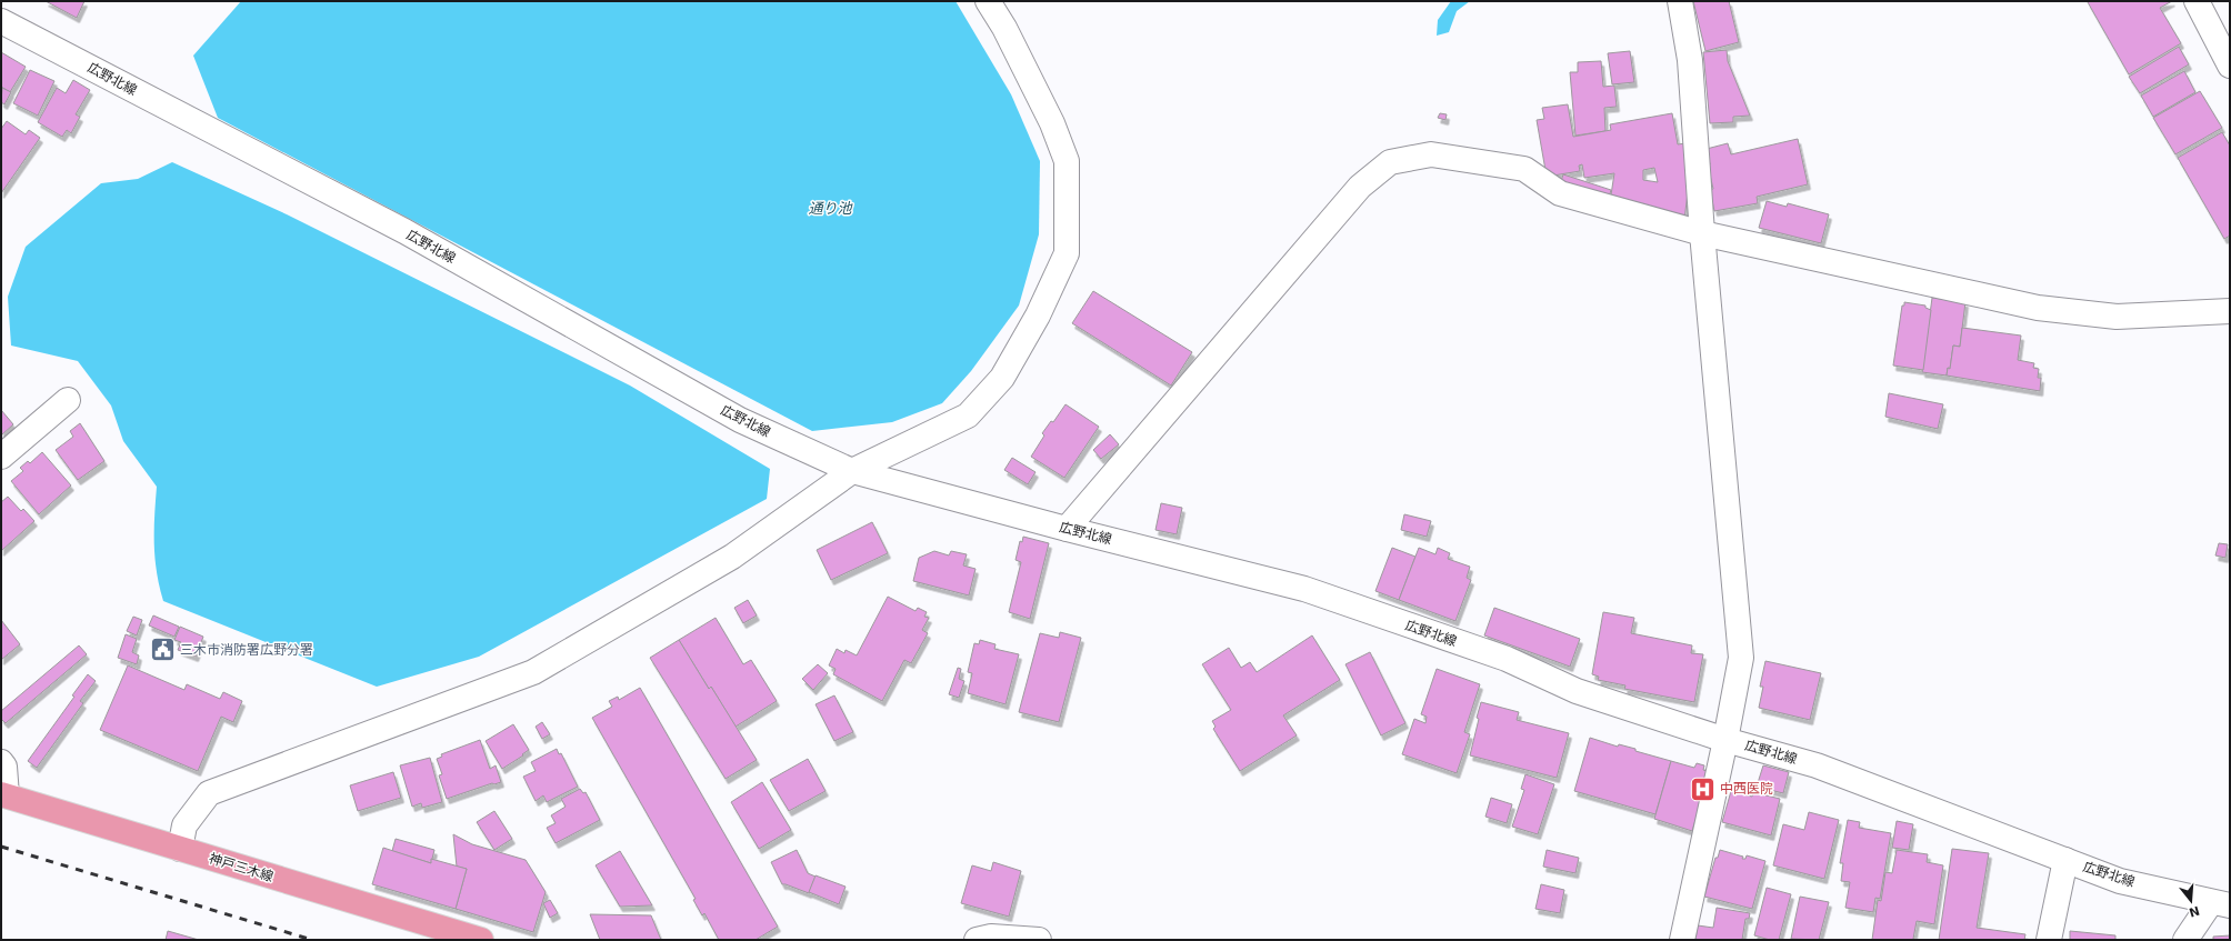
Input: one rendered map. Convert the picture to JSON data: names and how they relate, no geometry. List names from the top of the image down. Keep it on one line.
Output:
{"streets":{"main road":["神戸三木線"],"street":["広野北線"]},"water":["通り池"],"places":{"public building":["三木市消防署広野分署"],"hospital":["中西医院"]},"north":"bottom"}
